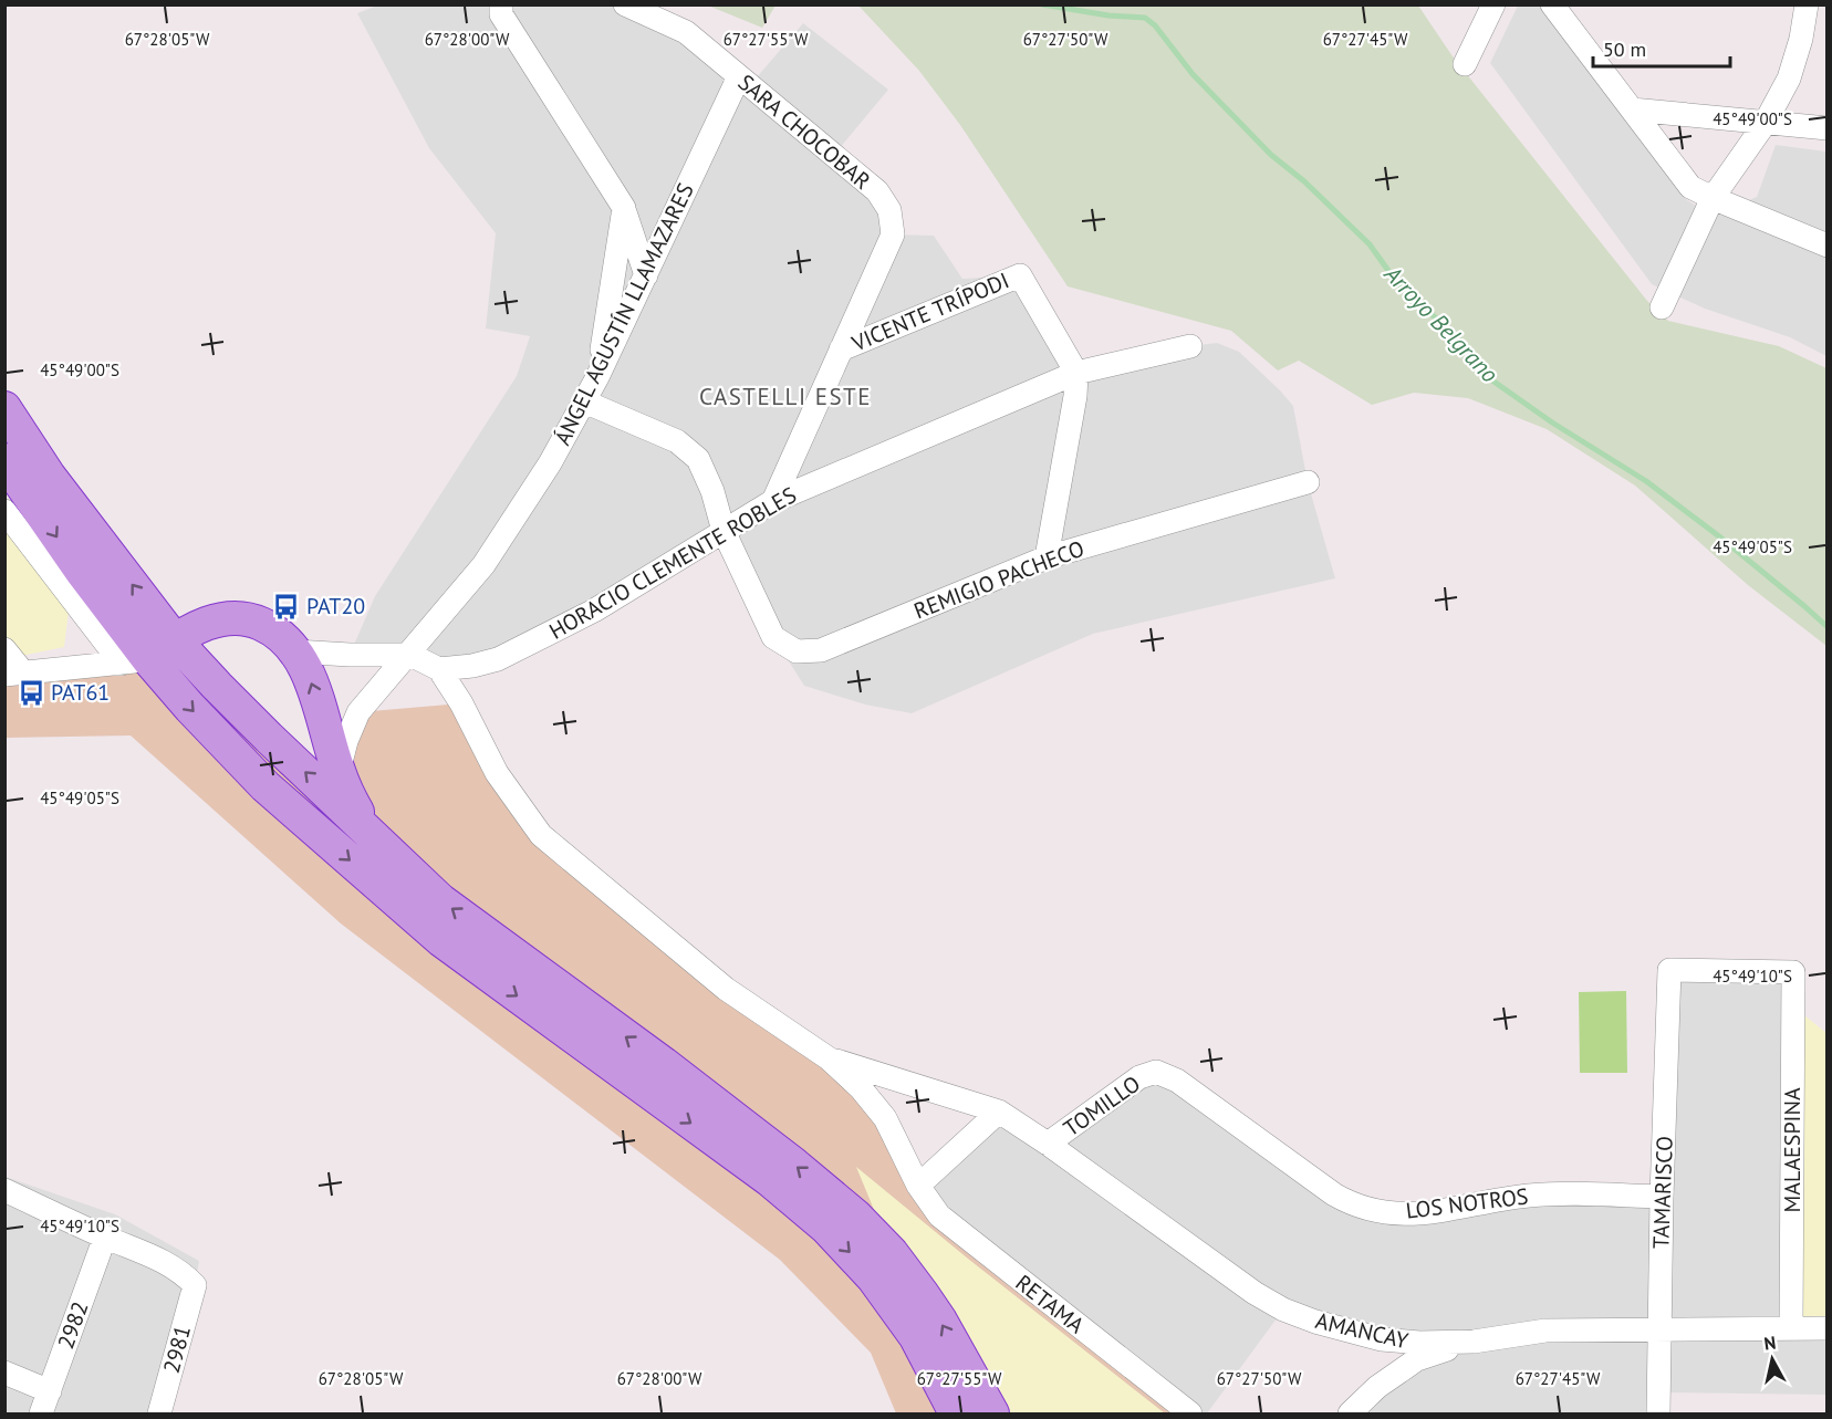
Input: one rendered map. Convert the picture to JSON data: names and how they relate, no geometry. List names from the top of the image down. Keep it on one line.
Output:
{"streets":{"street":["SARA CHOCOBAR","VICENTE TRÍPODI","ÁNGEL AGUSTÍN LLAMAZARES","HORACIO CLEMENTE ROBLES","REMIGIO PACHECO","TOMILLO","MALAESPINA","TAMARISCO","LOS NOTROS","RETAMA","2982","AMANCAY","2981"]},"crossings":[["SARA CHOCOBAR","VICENTE TRÍPODI"],["SARA CHOCOBAR","ÁNGEL AGUSTÍN LLAMAZARES"],["VICENTE TRÍPODI","HORACIO CLEMENTE ROBLES"],["HORACIO CLEMENTE ROBLES","REMIGIO PACHECO"],["TOMILLO","LOS NOTROS"],["TOMILLO","AMANCAY"],["MALAESPINA","TAMARISCO"],["MALAESPINA","AMANCAY"],["TAMARISCO","LOS NOTROS"],["TAMARISCO","AMANCAY"],["RETAMA","AMANCAY"],["2982","2981"]],"districts":["CASTELLI ESTE"],"water":["Arroyo Belgrano"],"places":{"bus stop":["PAT20","PAT61"]},"scale_bar":"50 m","north":"top","coordinates":["67°28'05\"W","67°28'00\"W","67°27'55\"W","67°27'50\"W","67°27'45\"W","45°49'00\"S","45°49'05\"S","45°49'10\"S"]}
